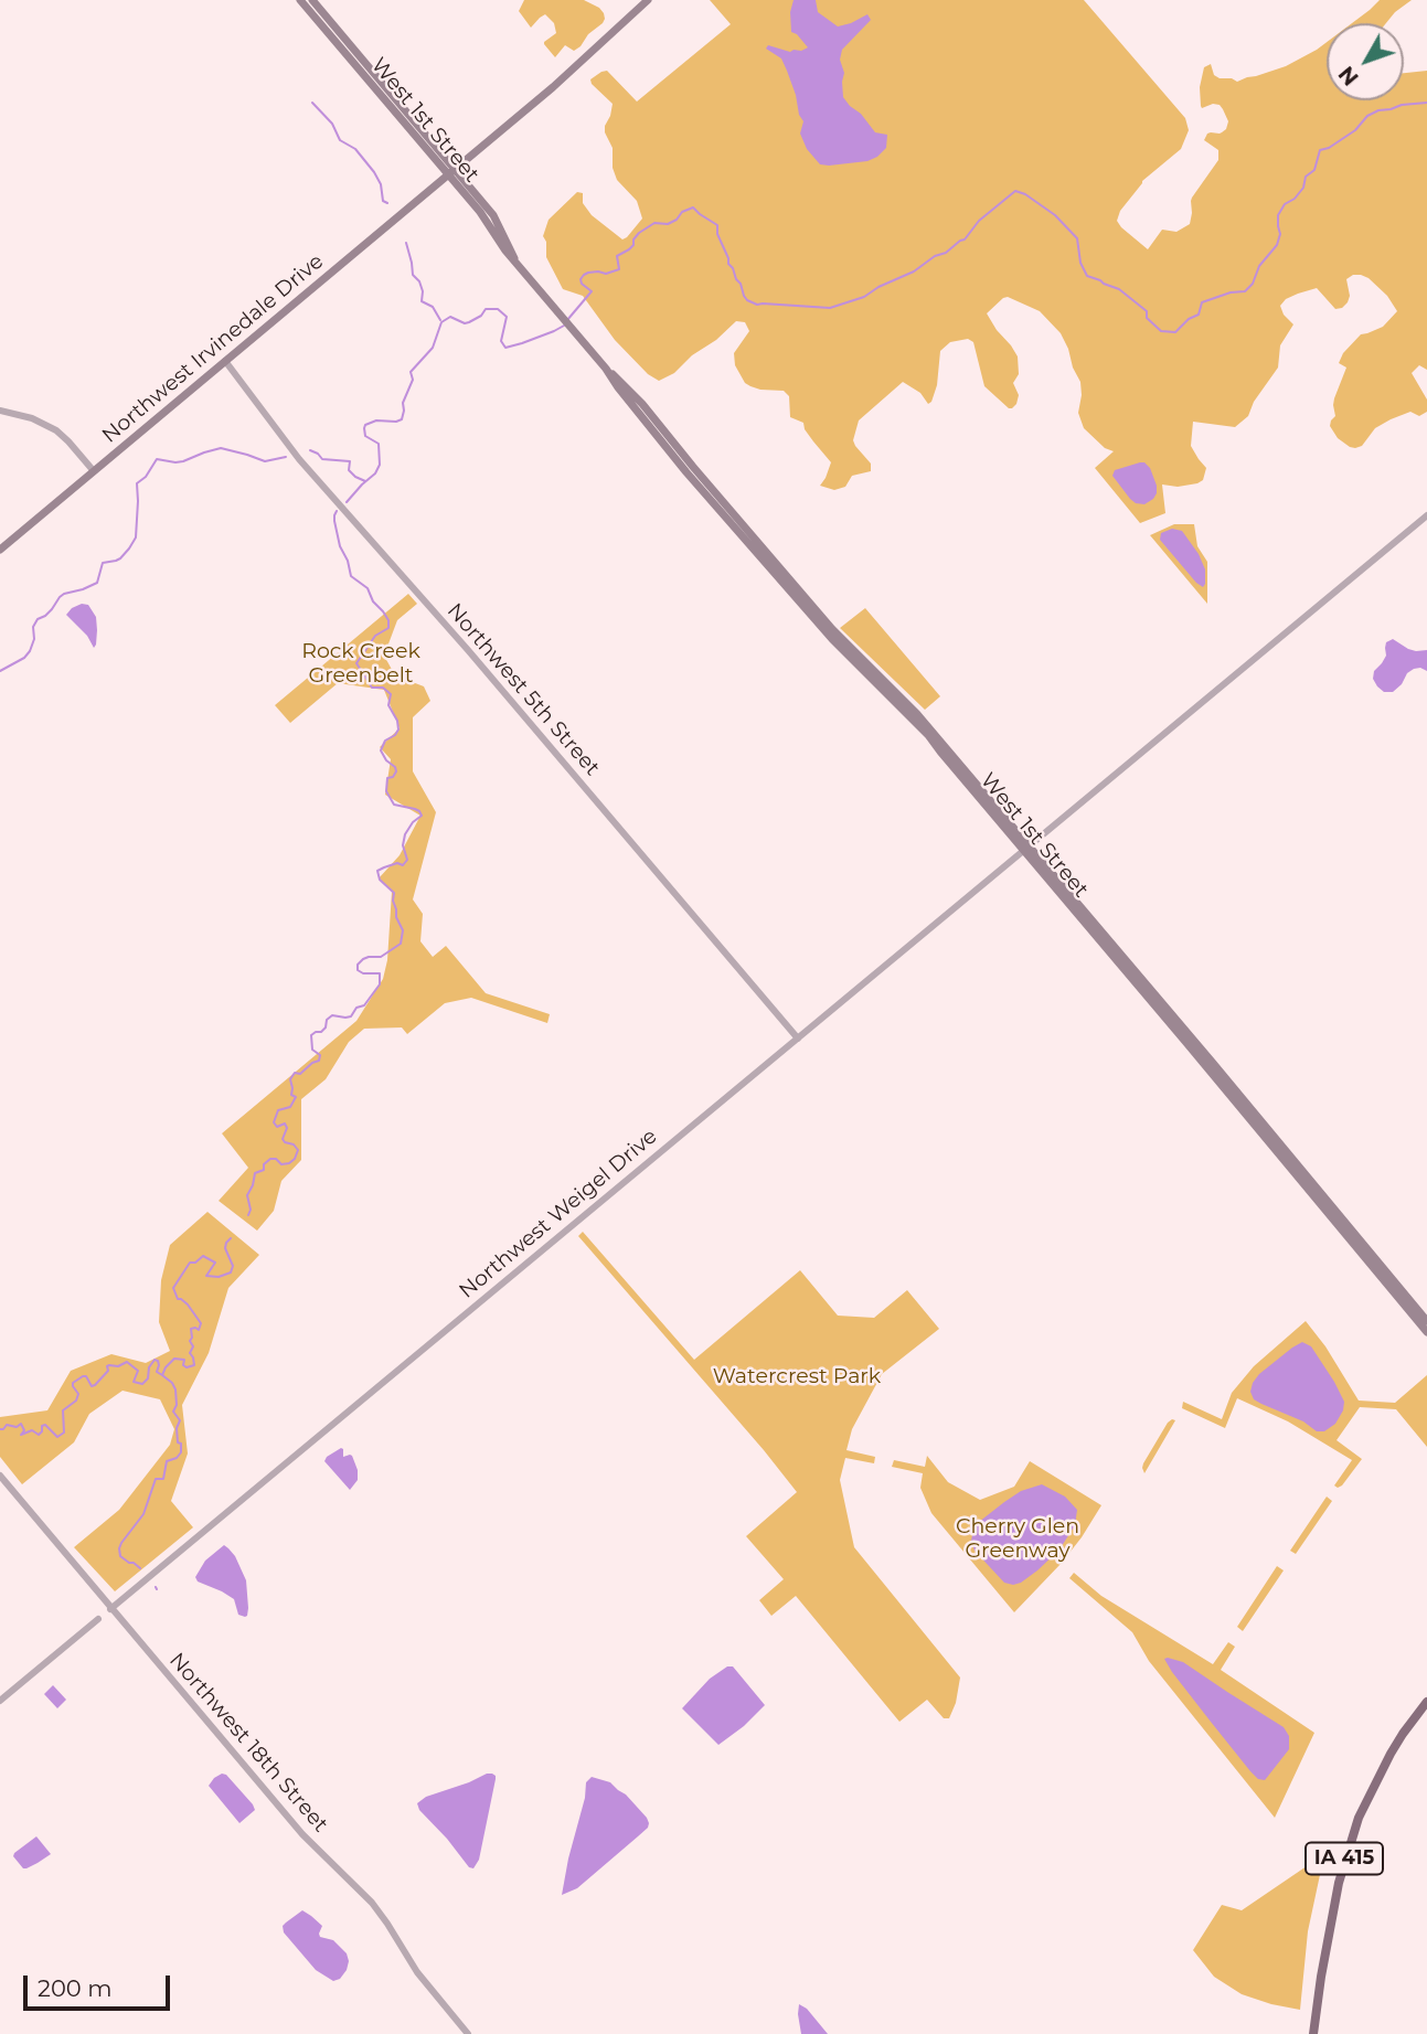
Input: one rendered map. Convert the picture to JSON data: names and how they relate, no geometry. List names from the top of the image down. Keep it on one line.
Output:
{"streets":{"main road":["West 1st Street","Northwest Irvinedale Drive","IA 415"],"street":["Northwest 5th Street","Northwest Weigel Drive","Northwest 18th Street"]},"crossings":[["West 1st Street","Northwest Irvinedale Drive"],["West 1st Street","Northwest Weigel Drive"],["Northwest Irvinedale Drive","Northwest 5th Street"],["Northwest 5th Street","Northwest Weigel Drive"],["Northwest Weigel Drive","Northwest 18th Street"]],"parks":["Rock Creek Greenbelt","Watercrest Park","Cherry Glen Greenway"],"scale_bar":"200 m","north":"bottom left"}
